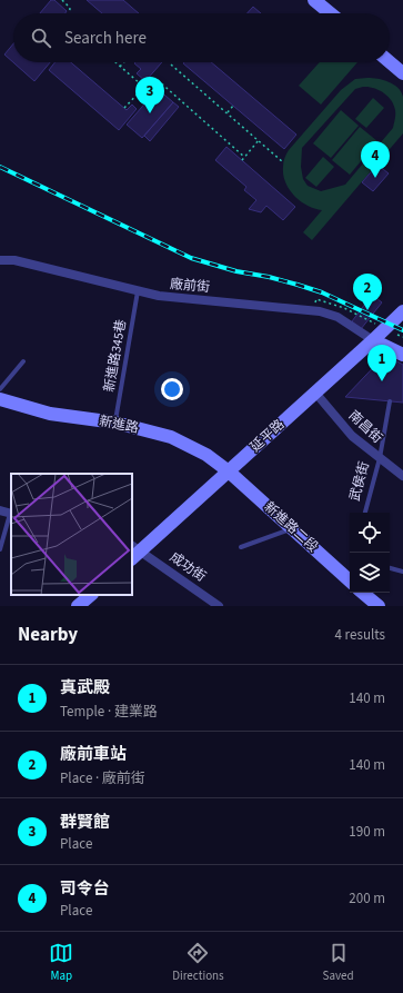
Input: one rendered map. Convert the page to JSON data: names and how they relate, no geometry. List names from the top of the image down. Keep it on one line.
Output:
{"streets":{"street":["廠前街","新進路","南昌街","延平路","新進路二段","成功街"],"lane":["新進路345巷","武侯街"]},"crossings":[["廠前街","新進路345巷"],["廠前街","延平路"],["新進路345巷","新進路"],["新進路","延平路"],["新進路","新進路二段"],["南昌街","延平路"],["南昌街","武侯街"],["延平路","新進路二段"],["延平路","成功街"]],"page":{"search":"Search here","pins":["3","4","2","1"],"heading":["Nearby","4 results"],"list":[{"mark":"1","name":"真武殿","note":"Temple · 建業路","value":"140 m"},{"mark":"2","name":"廠前車站","note":"Place · 廠前街","value":"140 m"},{"mark":"3","name":"群賢館","note":"Place","value":"190 m"},{"mark":"4","name":"司令台","note":"Place","value":"200 m"}],"nav":["Map","Directions","Saved"]}}
